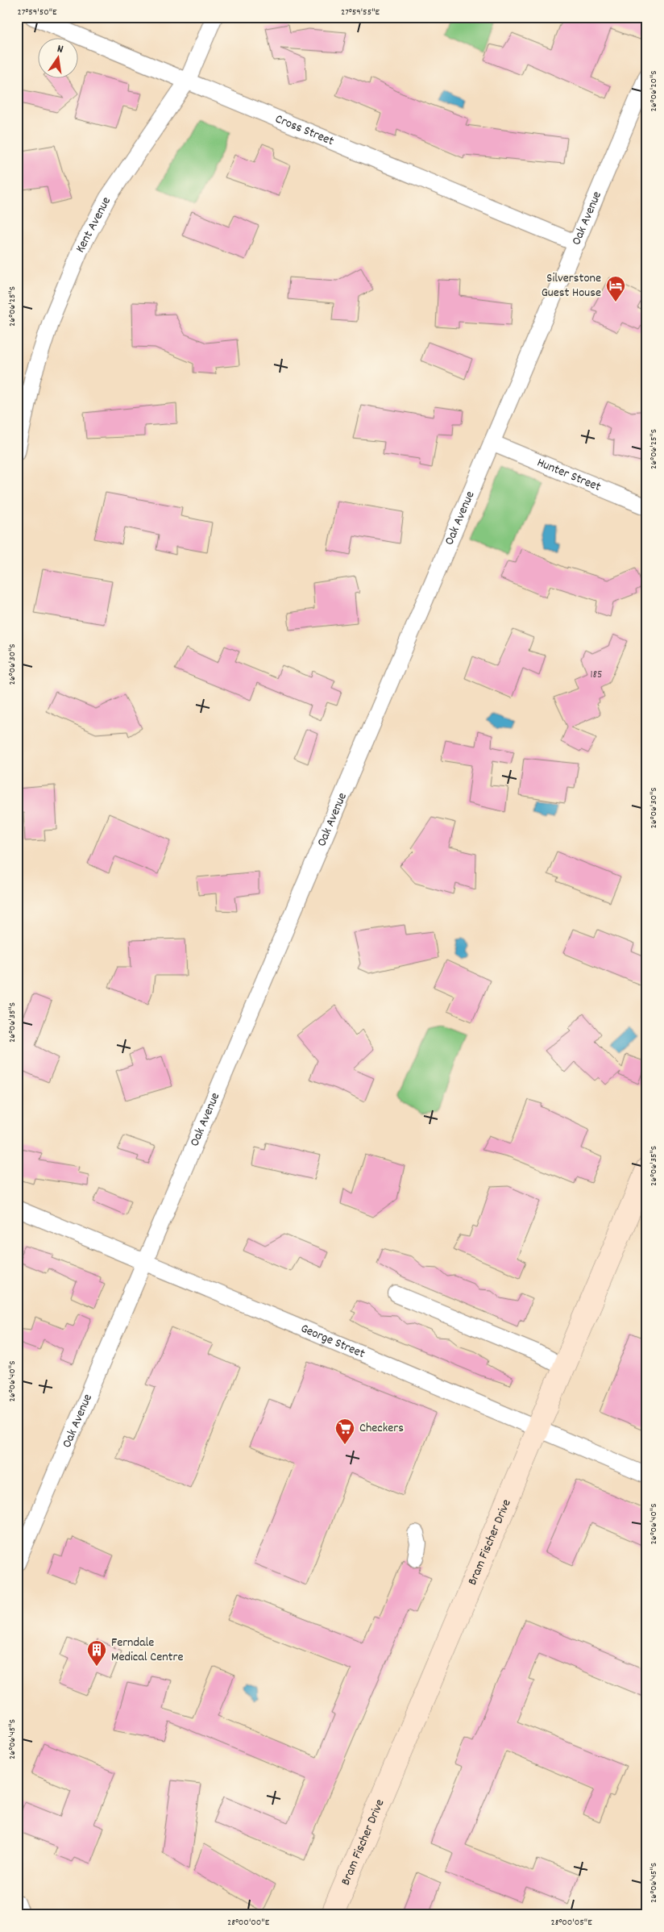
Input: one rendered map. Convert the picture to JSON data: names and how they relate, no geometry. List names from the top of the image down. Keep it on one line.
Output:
{"streets":{"main road":["Bram Fischer Drive"],"street":["Cross Street","Oak Avenue","Kent Avenue","Hunter Street","George Street"]},"crossings":[["Cross Street","Oak Avenue"],["Cross Street","Kent Avenue"],["Oak Avenue","Hunter Street"],["Oak Avenue","George Street"],["George Street","Bram Fischer Drive"]],"places":{"hotel":["Silverstone Guest House"],"supermarket":["Checkers"],"building":["Ferndale Medical Centre"]},"house_numbers":["185"],"north":"top","coordinates":["27°59'50\"E","27°59'55\"E","26°06'20\"S","26°06'25\"S","26°06'30\"S","26°06'35\"S","26°06'40\"S","26°06'45\"S","28°00'00\"E","28°00'05\"E"]}
